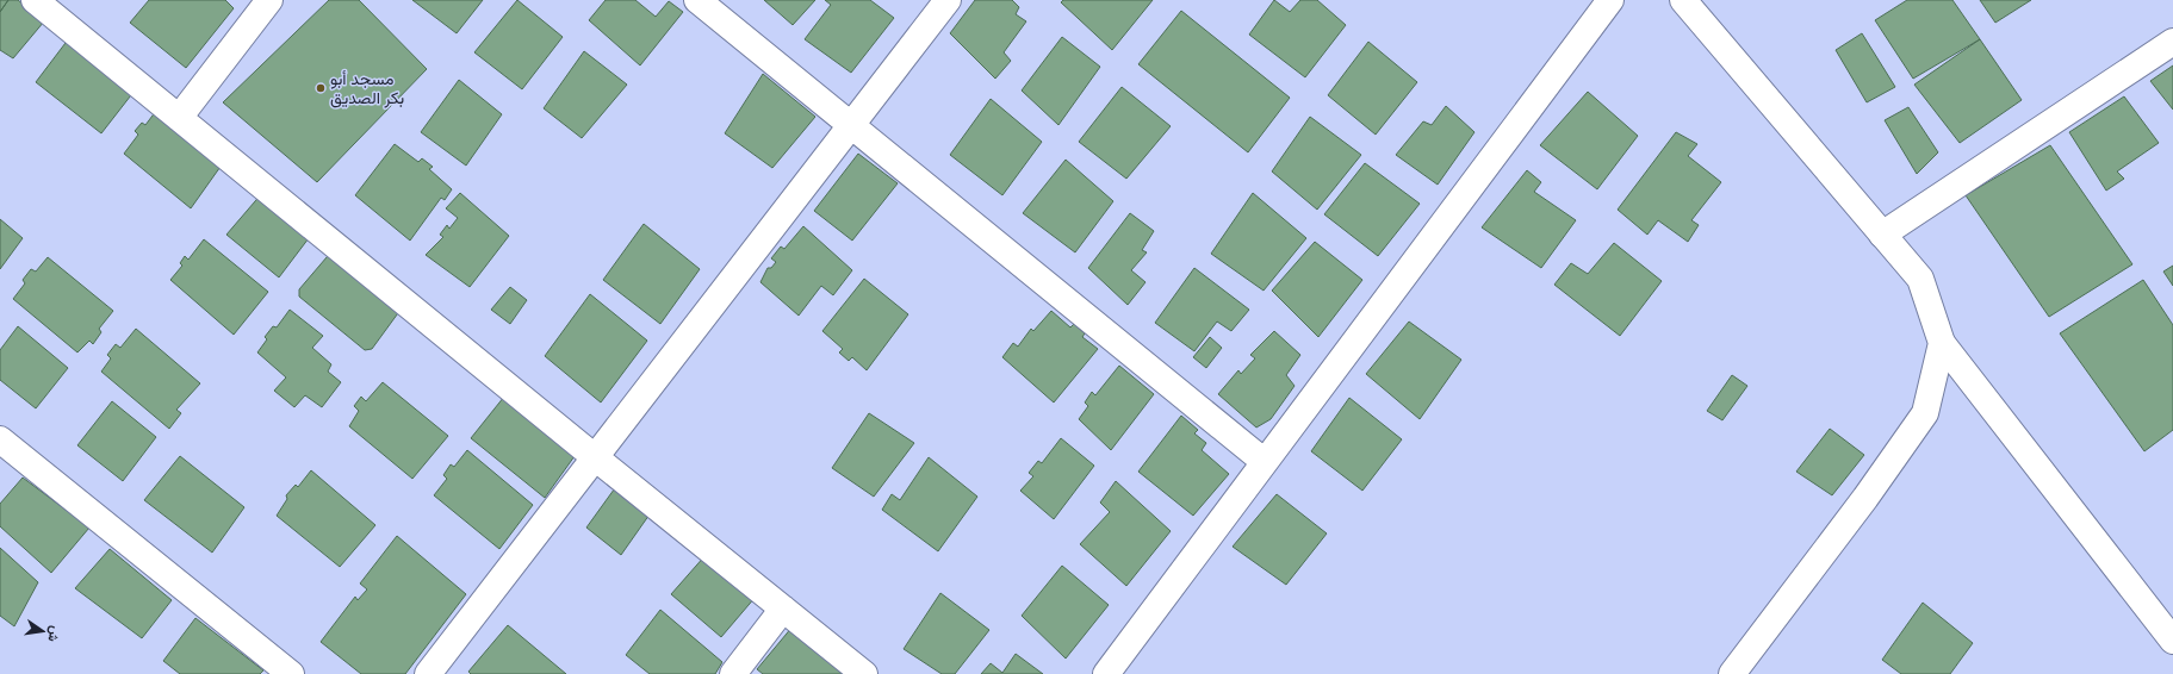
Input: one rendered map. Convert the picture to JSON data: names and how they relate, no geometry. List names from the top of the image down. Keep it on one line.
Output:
{"places":["مسجد أبو بكر الصديق"],"north":"right"}
